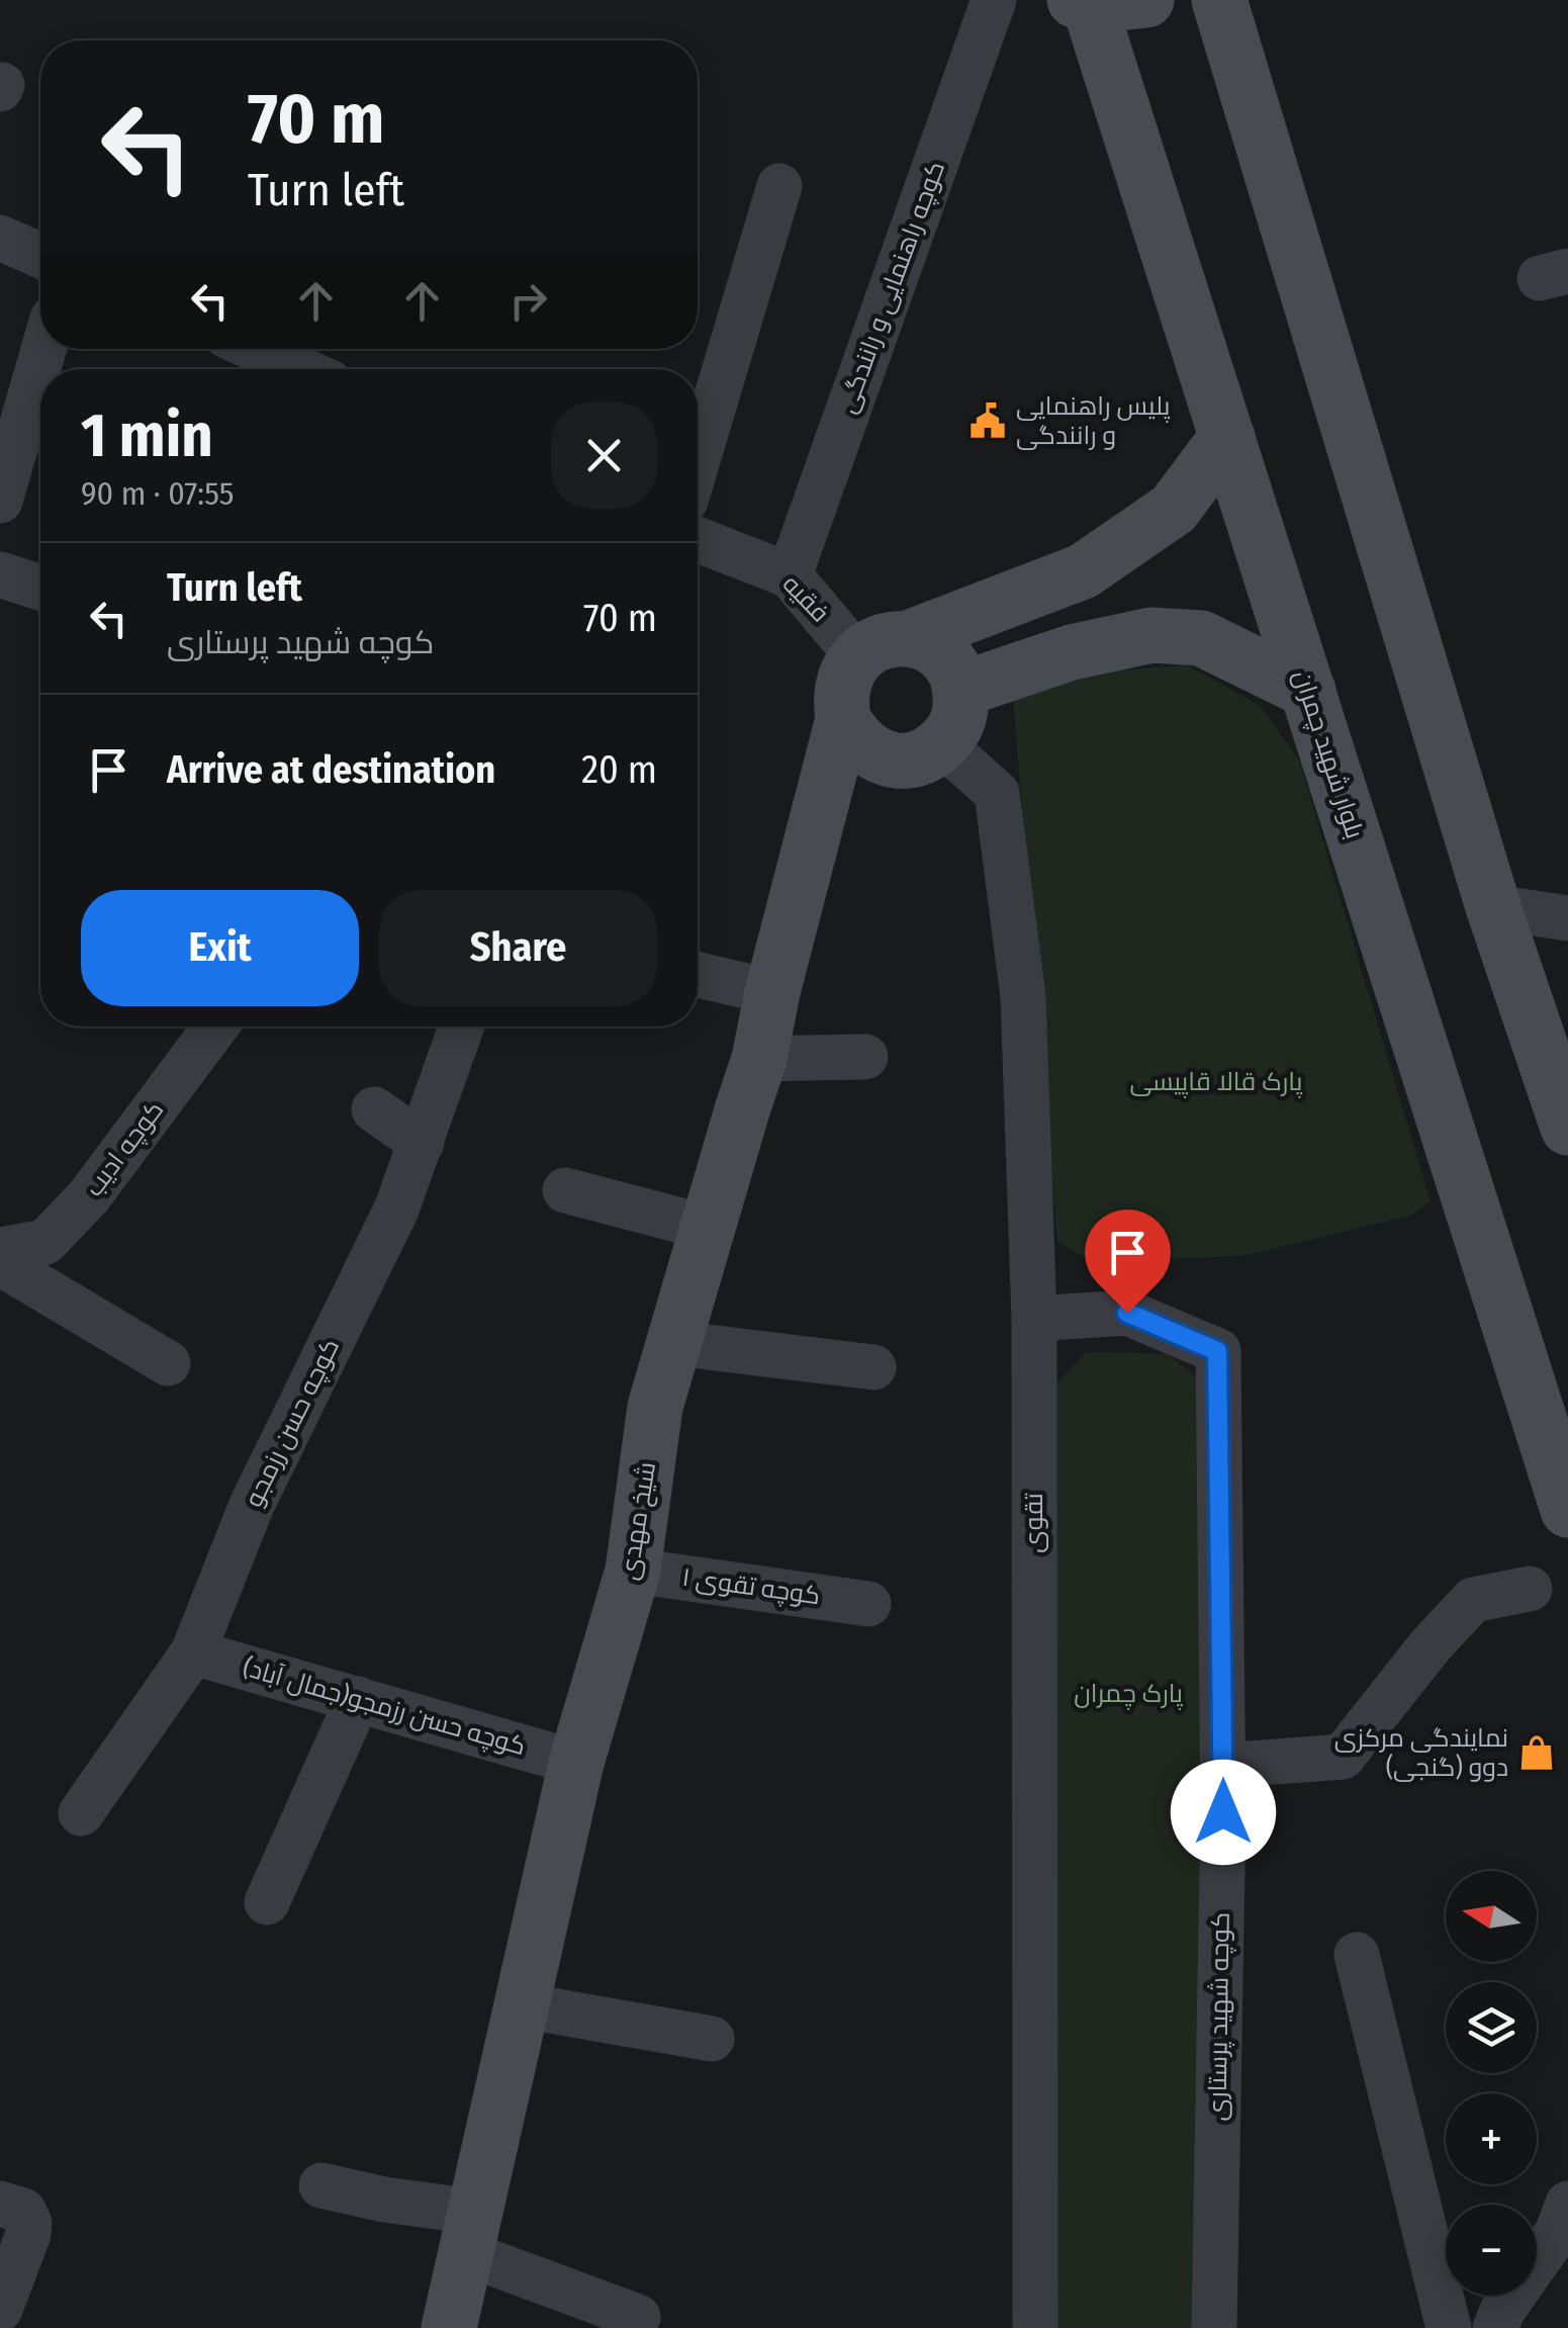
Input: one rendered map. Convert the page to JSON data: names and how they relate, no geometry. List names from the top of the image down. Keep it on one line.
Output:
{"streets":{"main road":["بلوار شهید چمران","شیخ مهدی"],"street":["کوچه راهنمایی و رانندگی","فقیه","کوچه ادیب","کوچه حسن رزمجو","تقوی","کوچه تقوی ۱","کوچه حسن رزمجو(جمال آباد)","کوچه شهید پرستاری"]},"crossings":[["کوچه راهنمایی و رانندگی","فقیه"],["فقیه","شیخ مهدی"],["فقیه","تقوی"],["کوچه حسن رزمجو","کوچه حسن رزمجو(جمال آباد)"],["شیخ مهدی","تقوی"],["شیخ مهدی","کوچه تقوی ۱"],["شیخ مهدی","کوچه حسن رزمجو(جمال آباد)"],["تقوی","کوچه شهید پرستاری"]],"parks":["پارک قالا قاپیسی","پارک چمران"],"places":{"public building":["پلیس راهنمایی و رانندگی"],"shop":["نمایندگی مرکزی دوو (گنجی)"]},"north":"left","page":{"turn":["70 m","Turn left"],"heading":["1 min","90 m · 07:55"],"list":[{"name":"Turn left","note":"کوچه شهید پرستاری","value":"70 m"},{"name":"Arrive at destination","value":"20 m"}],"buttons":["Exit","Share"],"map_buttons":["+","−"]}}
